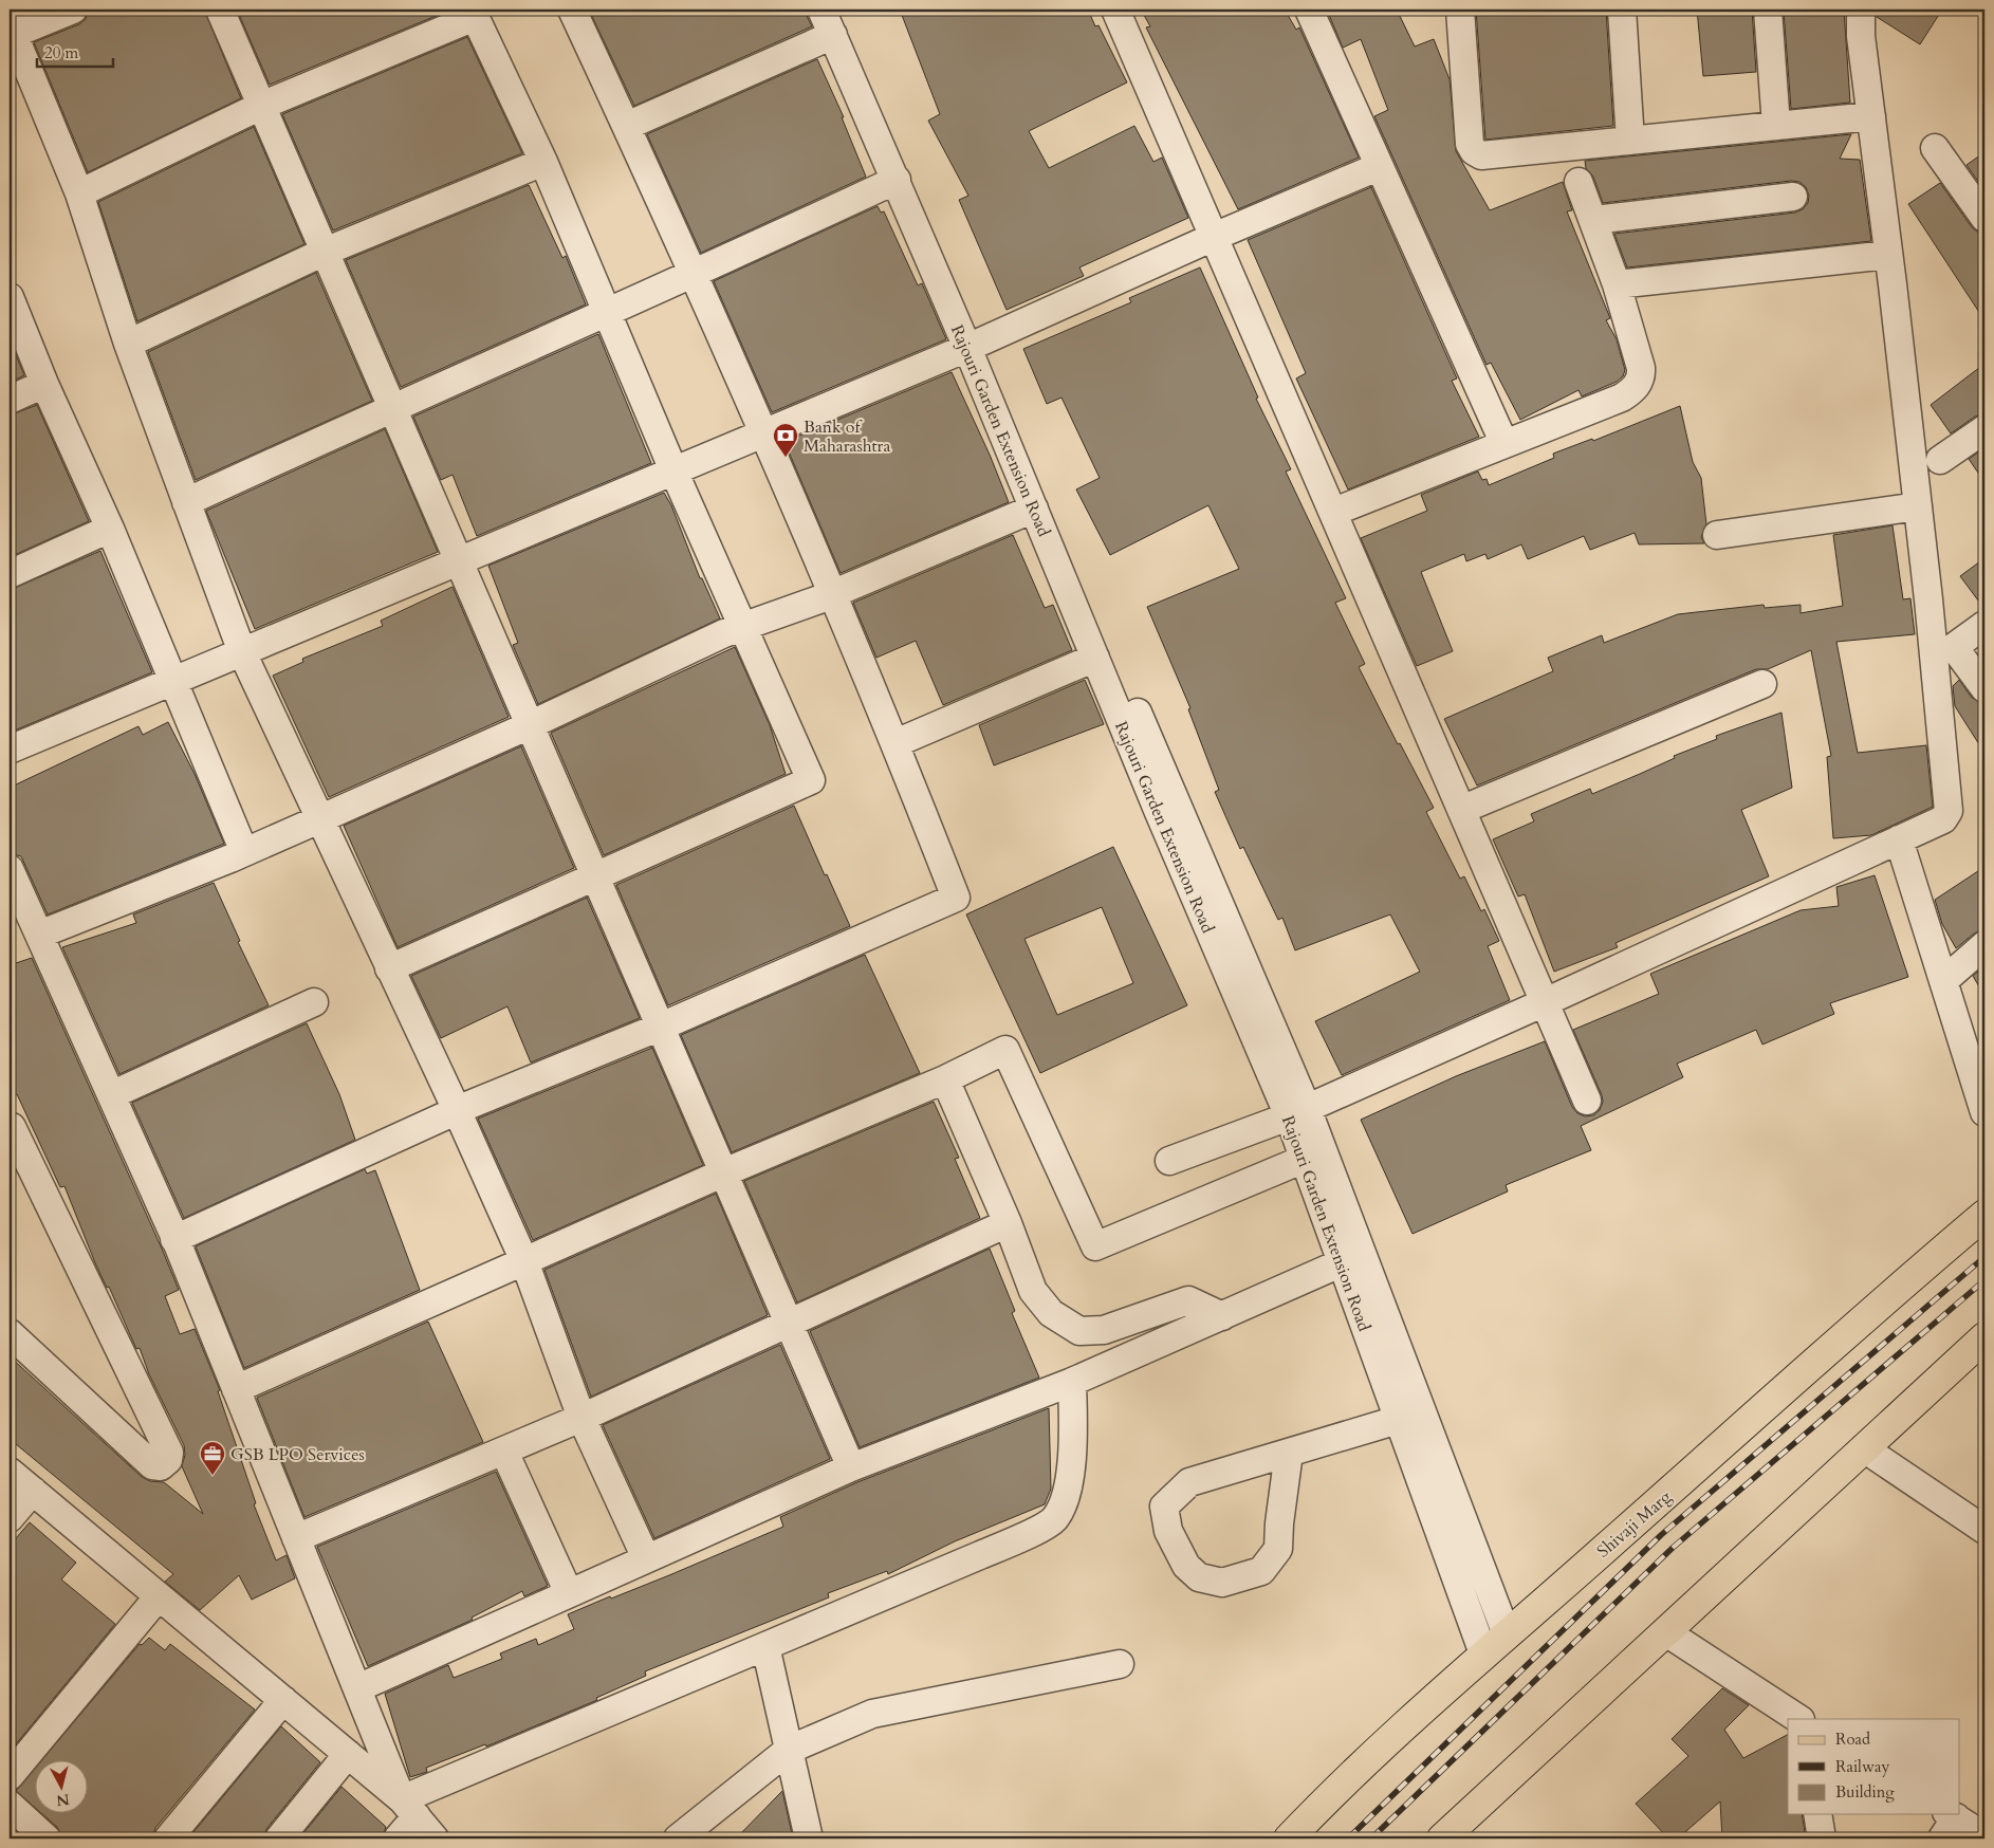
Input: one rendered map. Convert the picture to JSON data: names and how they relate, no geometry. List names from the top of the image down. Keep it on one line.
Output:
{"streets":{"main road":["Shivaji Marg"],"street":["Rajouri Garden Extension Road"]},"crossings":[["Rajouri Garden Extension Road","Shivaji Marg"]],"places":{"bank":["Bank of Maharashtra"],"office":["GSB LPO Services"]},"legend":["Road","Railway","Building"],"scale_bar":"20 m","north":"bottom"}
